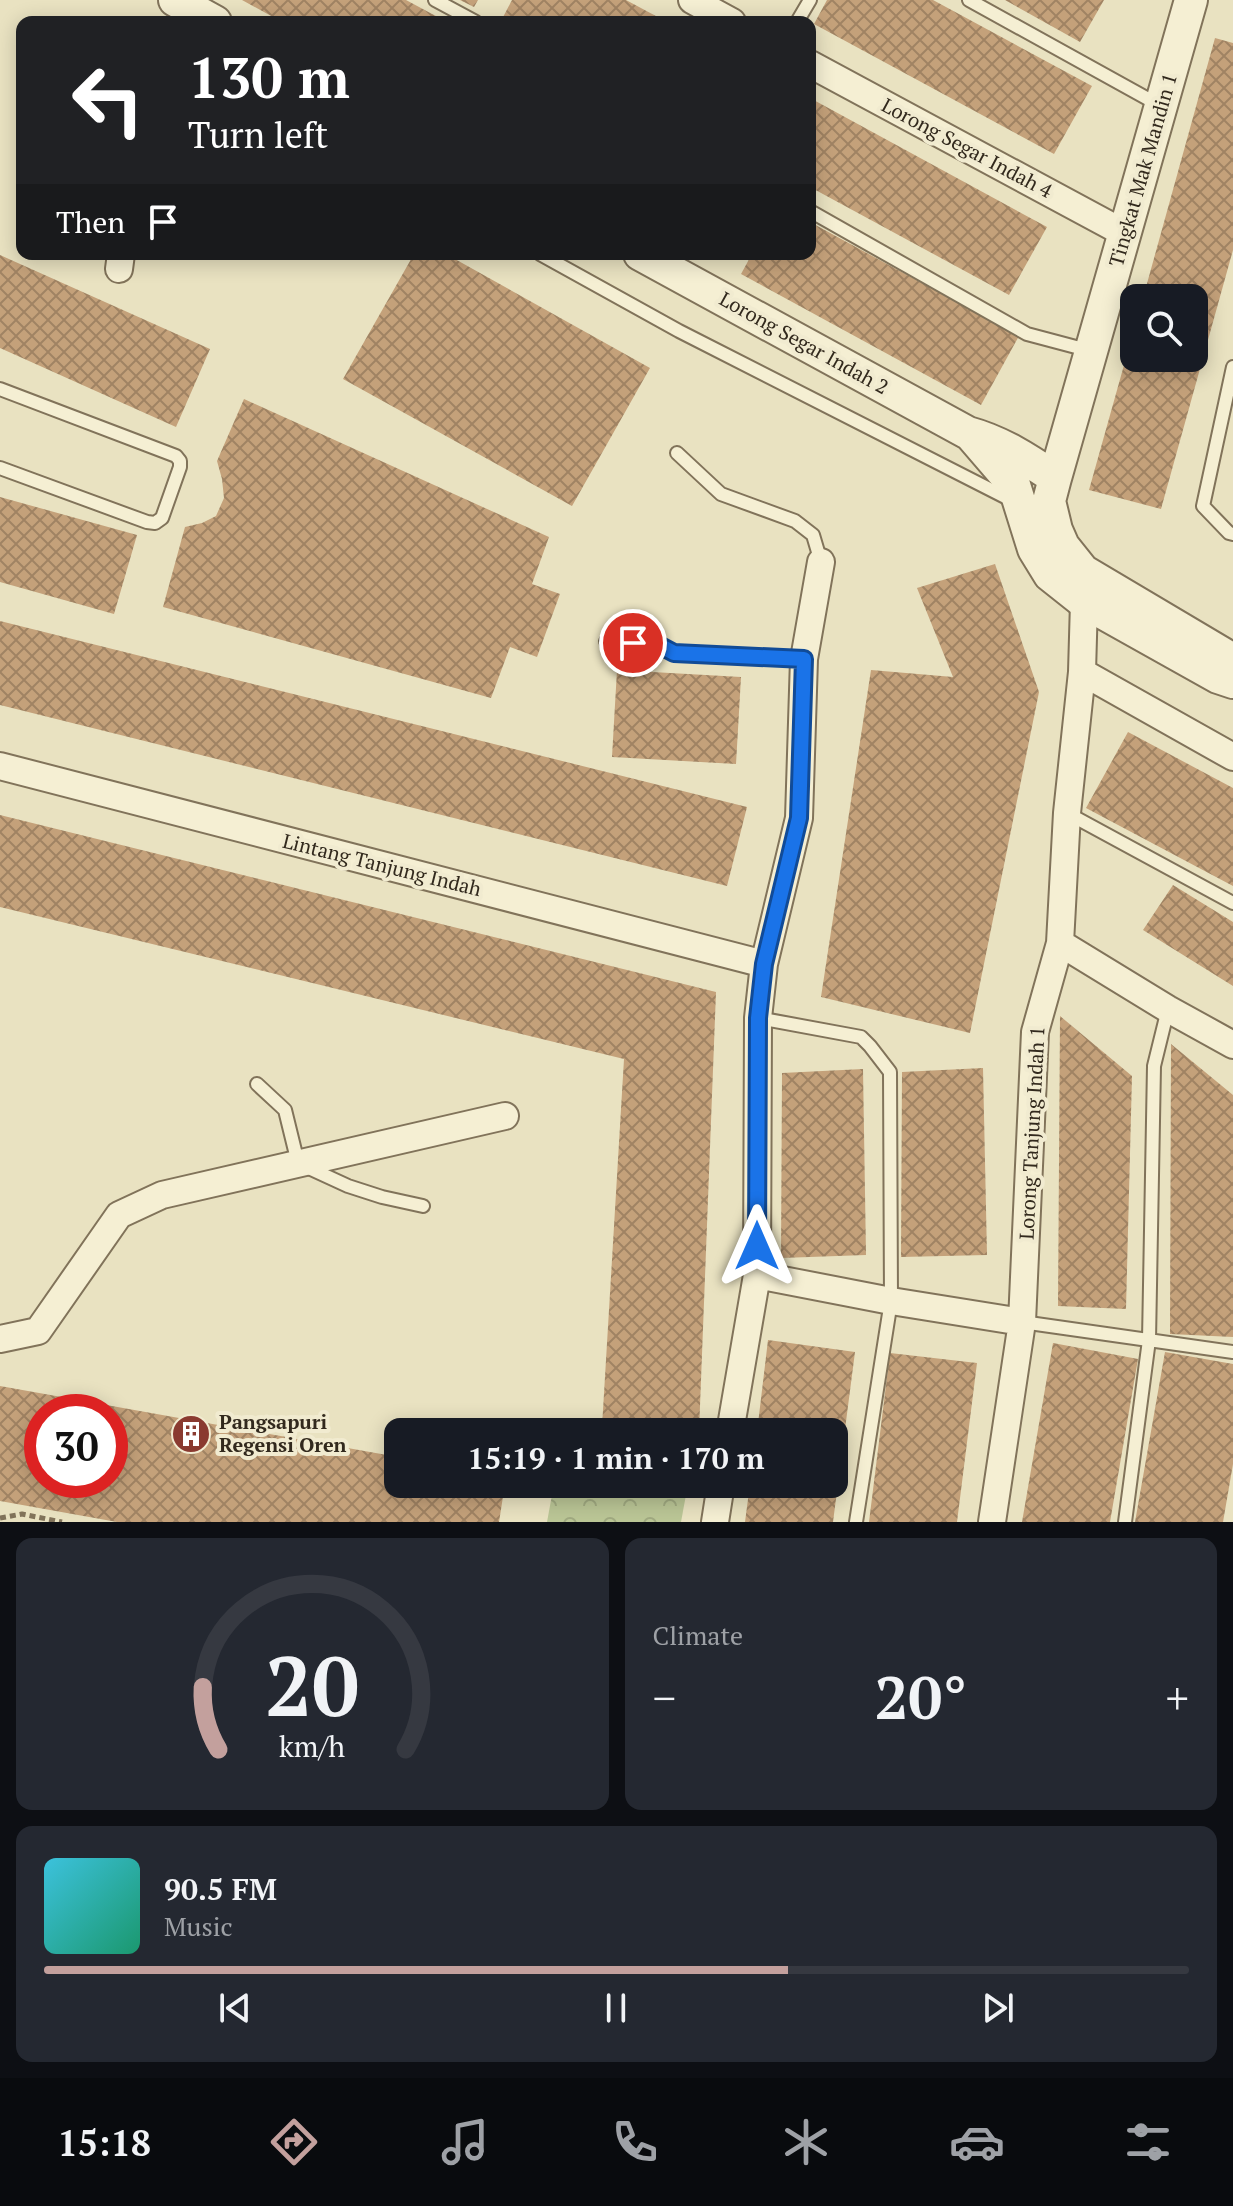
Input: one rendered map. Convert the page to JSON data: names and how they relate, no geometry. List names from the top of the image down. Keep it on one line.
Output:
{"streets":{"street":["Lorong Segar Indah 4","Tingkat Mak Mandin 1","Lorong Segar Indah 2","Lintang Tanjung Indah","Lorong Tanjung Indah 1"]},"crossings":[["Lorong Segar Indah 4","Tingkat Mak Mandin 1"]],"places":{"building":["Pangsapuri Regensi Oren"]},"page":{"turn":["130 m","Turn left"],"then":"Then","limit":"30","trip":"15:19 · 1 min · 170 m","tile":"Climate","heat":["−","20°","+"],"song":["90.5 FM","Music"],"tabs":"15:18","gauge":["20","km/h"]}}
